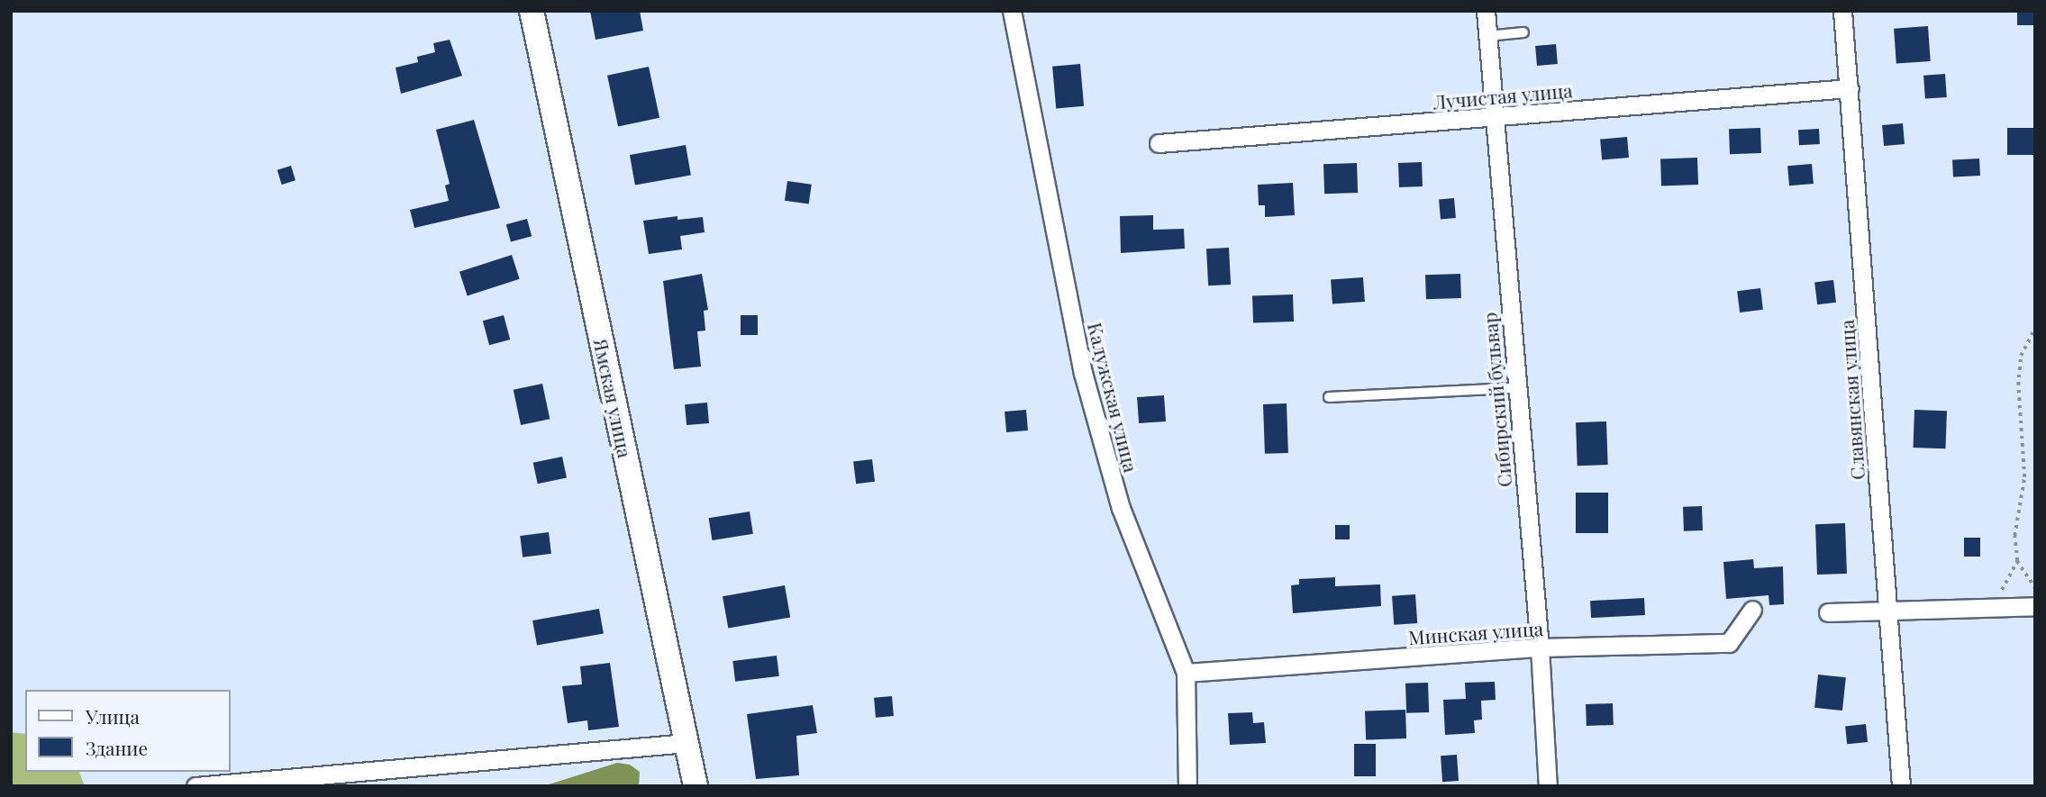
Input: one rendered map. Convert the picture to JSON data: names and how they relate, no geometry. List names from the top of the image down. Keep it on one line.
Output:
{"streets":{"main road":["Ямская улица"],"street":["Лучистая улица","Калужская улица","Сибирский бульвар","Славянская улица","Минская улица"]},"crossings":[["Лучистая улица","Сибирский бульвар"],["Лучистая улица","Славянская улица"],["Калужская улица","Минская улица"],["Сибирский бульвар","Минская улица"]],"legend":["Улица","Здание"]}
